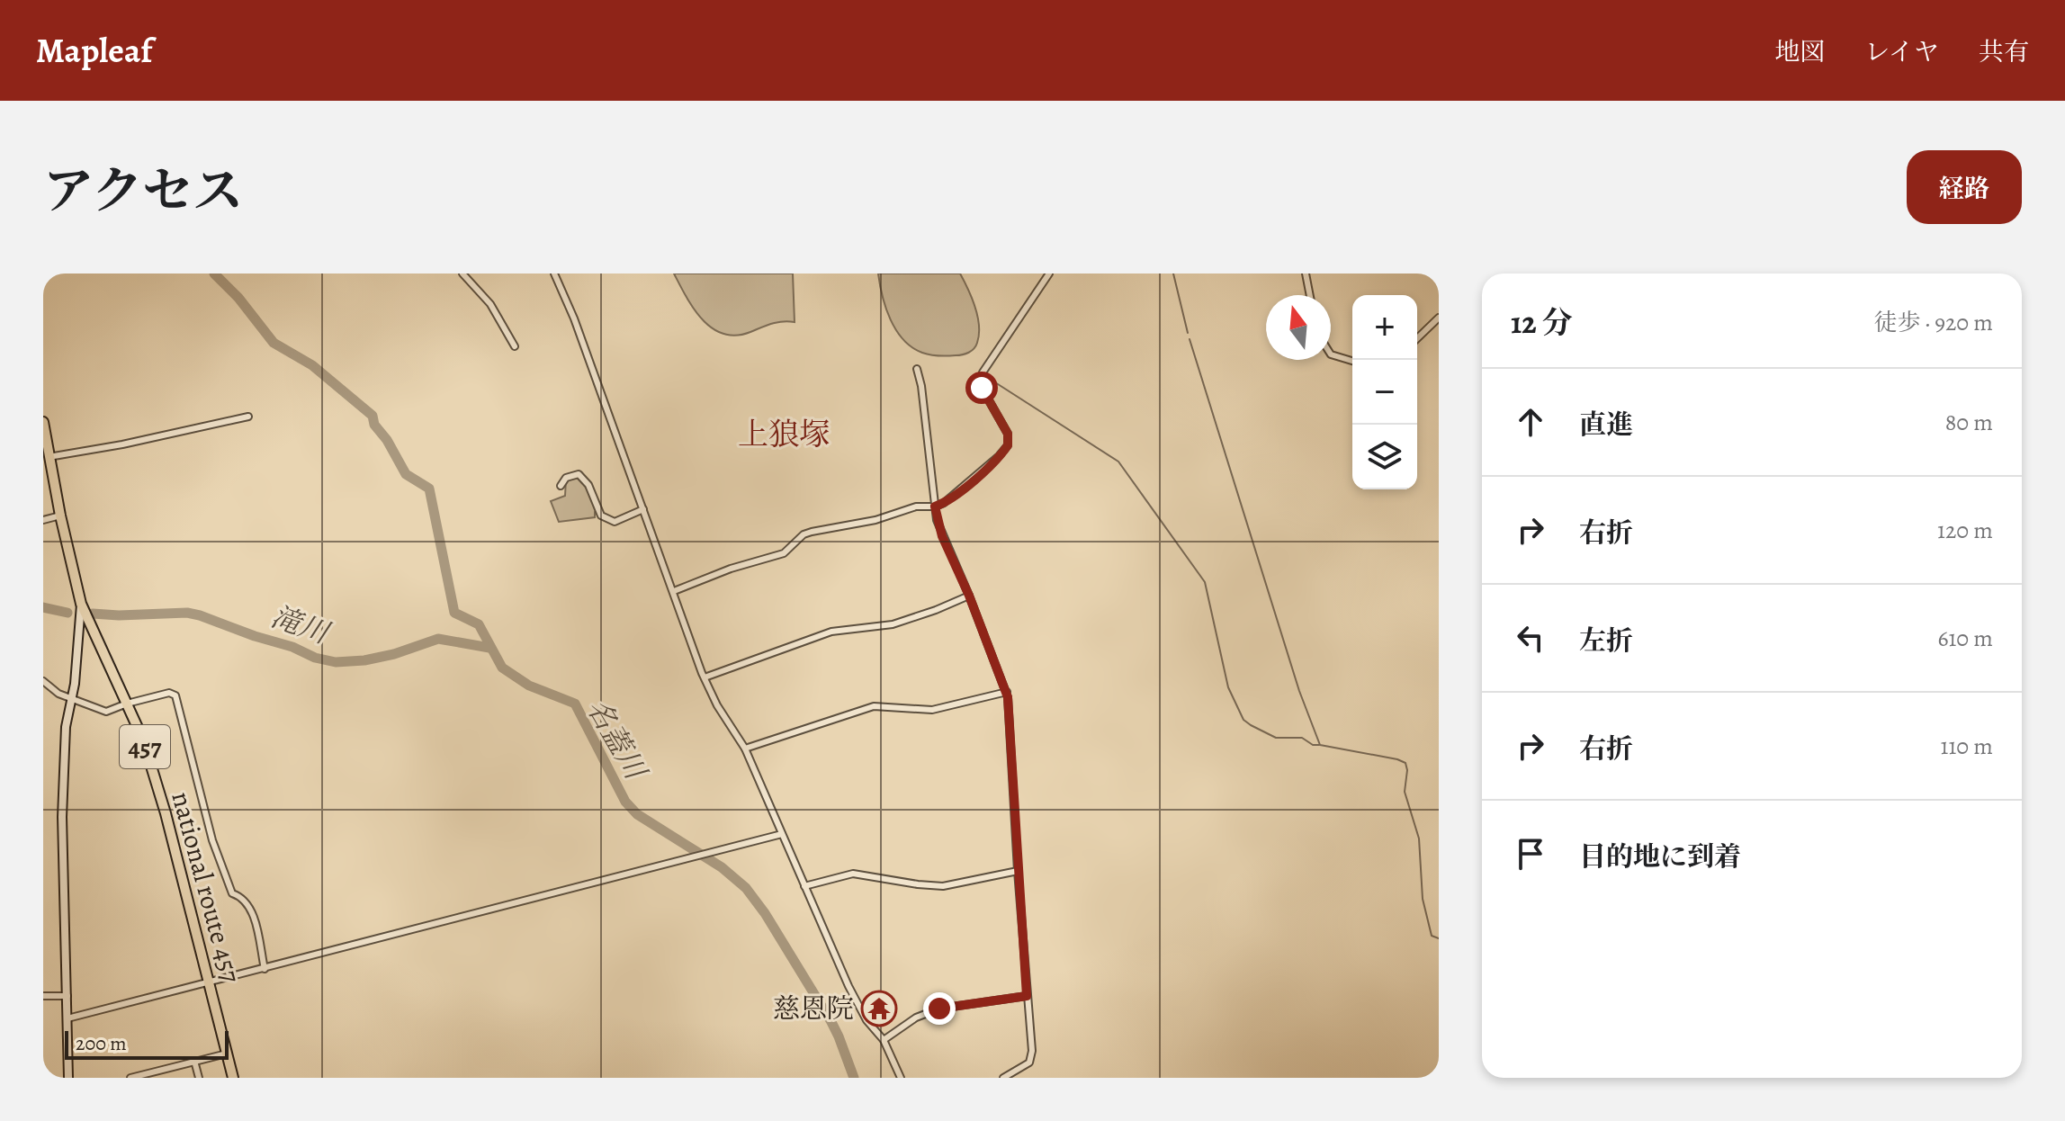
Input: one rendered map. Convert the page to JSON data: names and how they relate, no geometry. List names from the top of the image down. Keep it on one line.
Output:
{"streets":{"highway":["457","national route 457"]},"districts":["上狼塚"],"water":["滝川","名蓋川"],"places":{"temple":["慈恩院"]},"scale_bar":"200 m","north":"top","page":{"header":"Mapleaf","nav":["地図","レイヤ","共有"],"title":"アクセス","buttons":"経路","heading":["12 分","徒歩 · 920 m"],"map_buttons":["+","−"],"list":[["直進","80 m"],["右折","120 m"],["左折","610 m"],["右折","110 m"],"目的地に到着"],"scale":"200 m"}}
